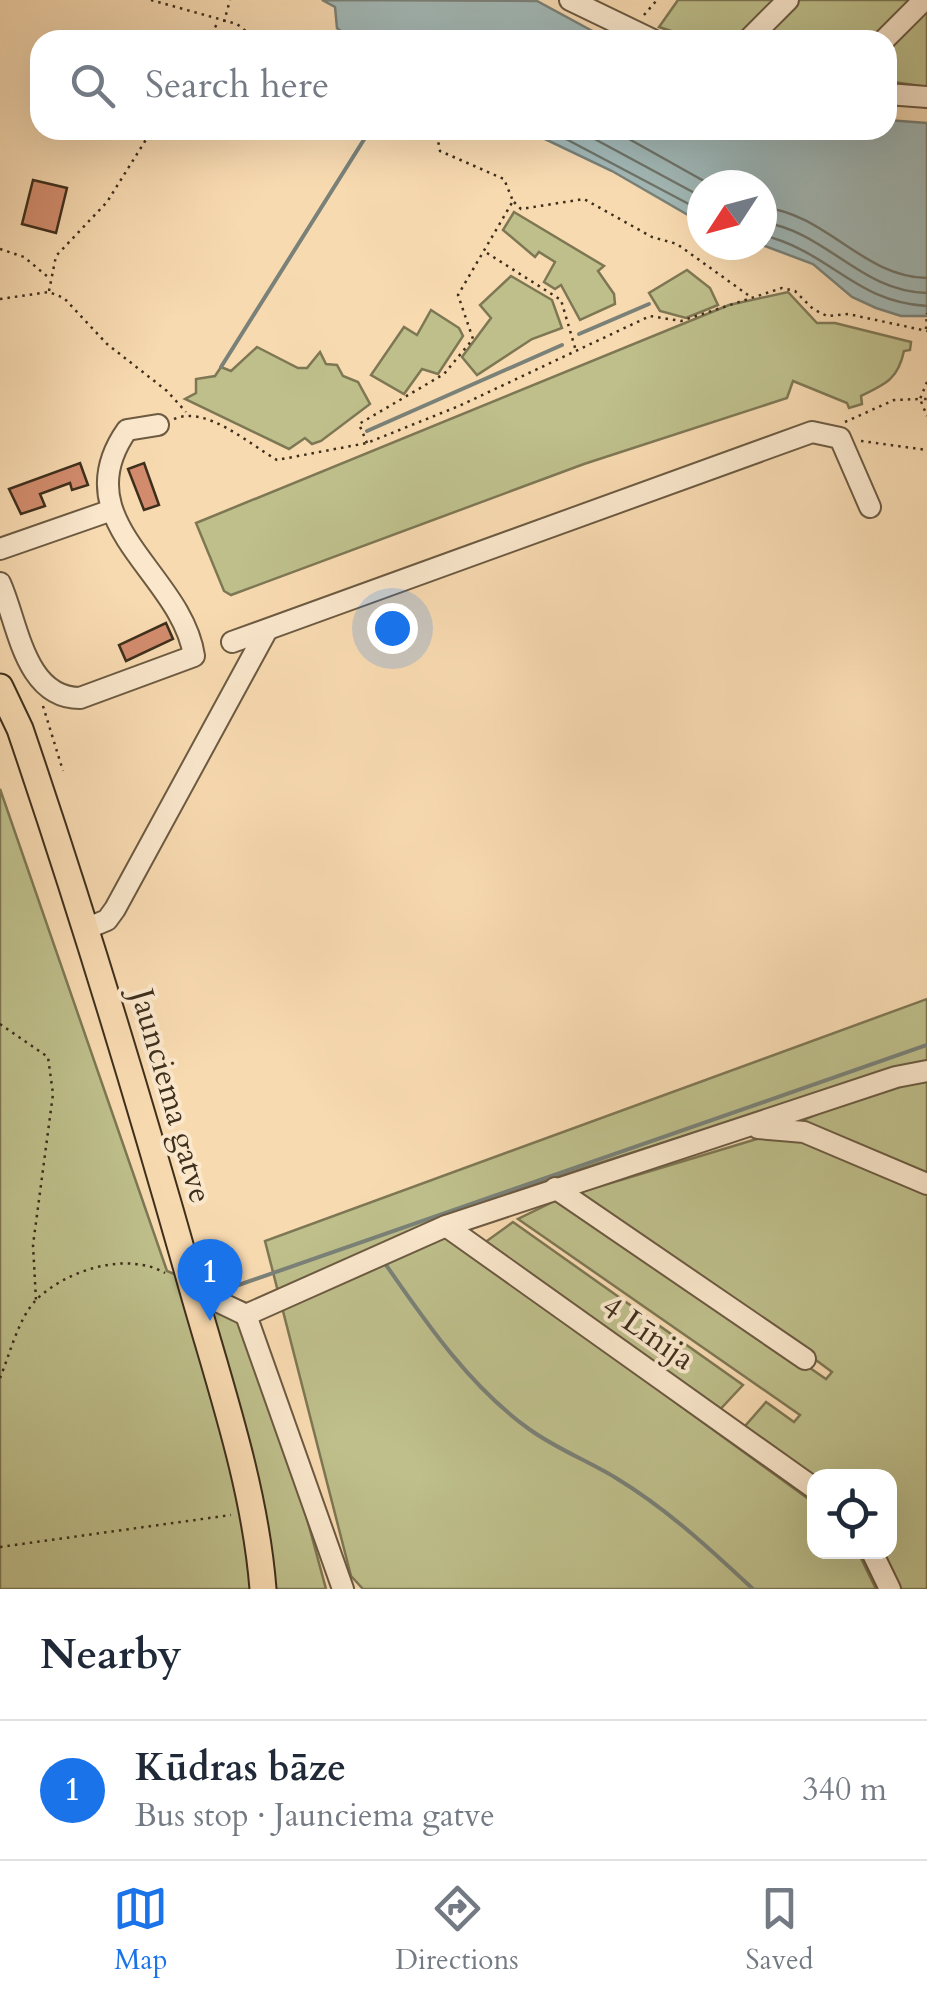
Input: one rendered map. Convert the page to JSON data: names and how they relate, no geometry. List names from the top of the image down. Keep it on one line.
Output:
{"streets":{"main road":["Jaunciema gatve"],"street":["4 Līnija"]},"north":"bottom left","page":{"search":"Search here","pins":"1","heading":"Nearby","list":[{"mark":"1","name":"Kūdras bāze","note":"Bus stop · Jaunciema gatve","value":"340 m"}],"nav":["Map","Directions","Saved"]}}
